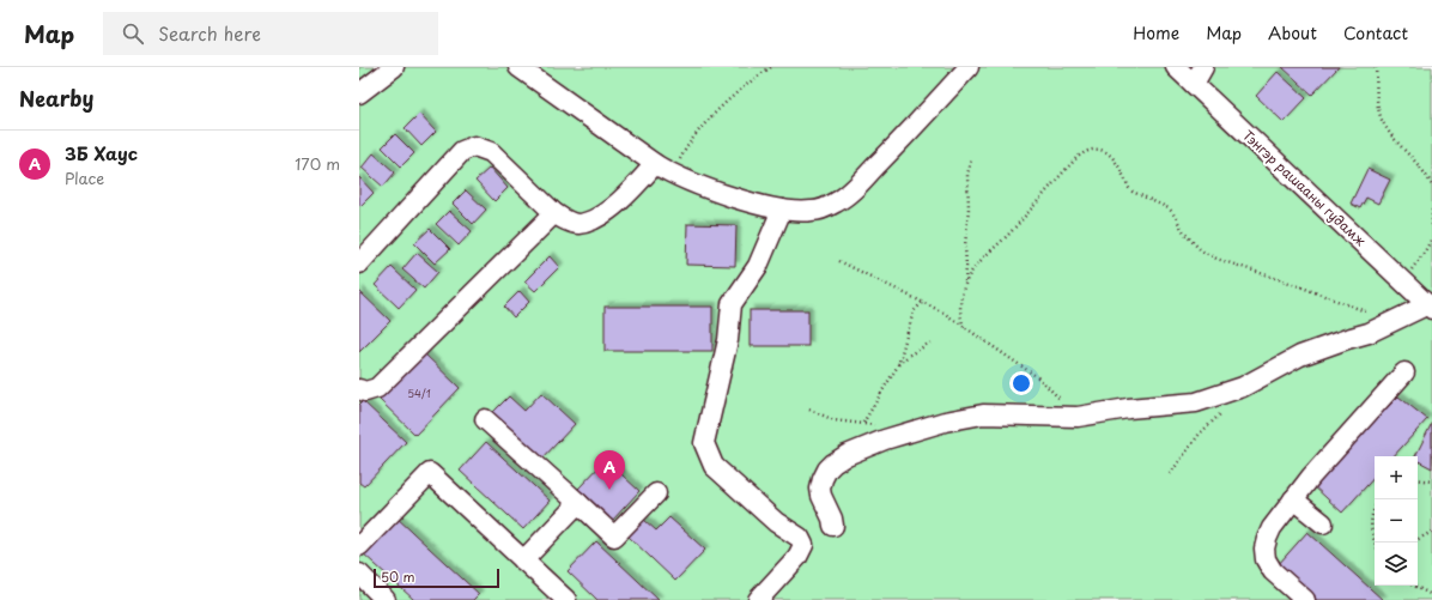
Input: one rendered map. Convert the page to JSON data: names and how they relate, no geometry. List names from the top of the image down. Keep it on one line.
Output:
{"streets":{"street":["Тэнгэр рашааны гудамж"]},"house_numbers":["54/1"],"scale_bar":"50 m","page":{"header":"Map","search":"Search here","nav":["Home","Map","About","Contact"],"heading":"Nearby","list":[{"mark":"A","name":"3Б Хаус","note":"Place","value":"170 m"}],"pins":"A","map_buttons":["+","−"],"scale":"50 m"}}
